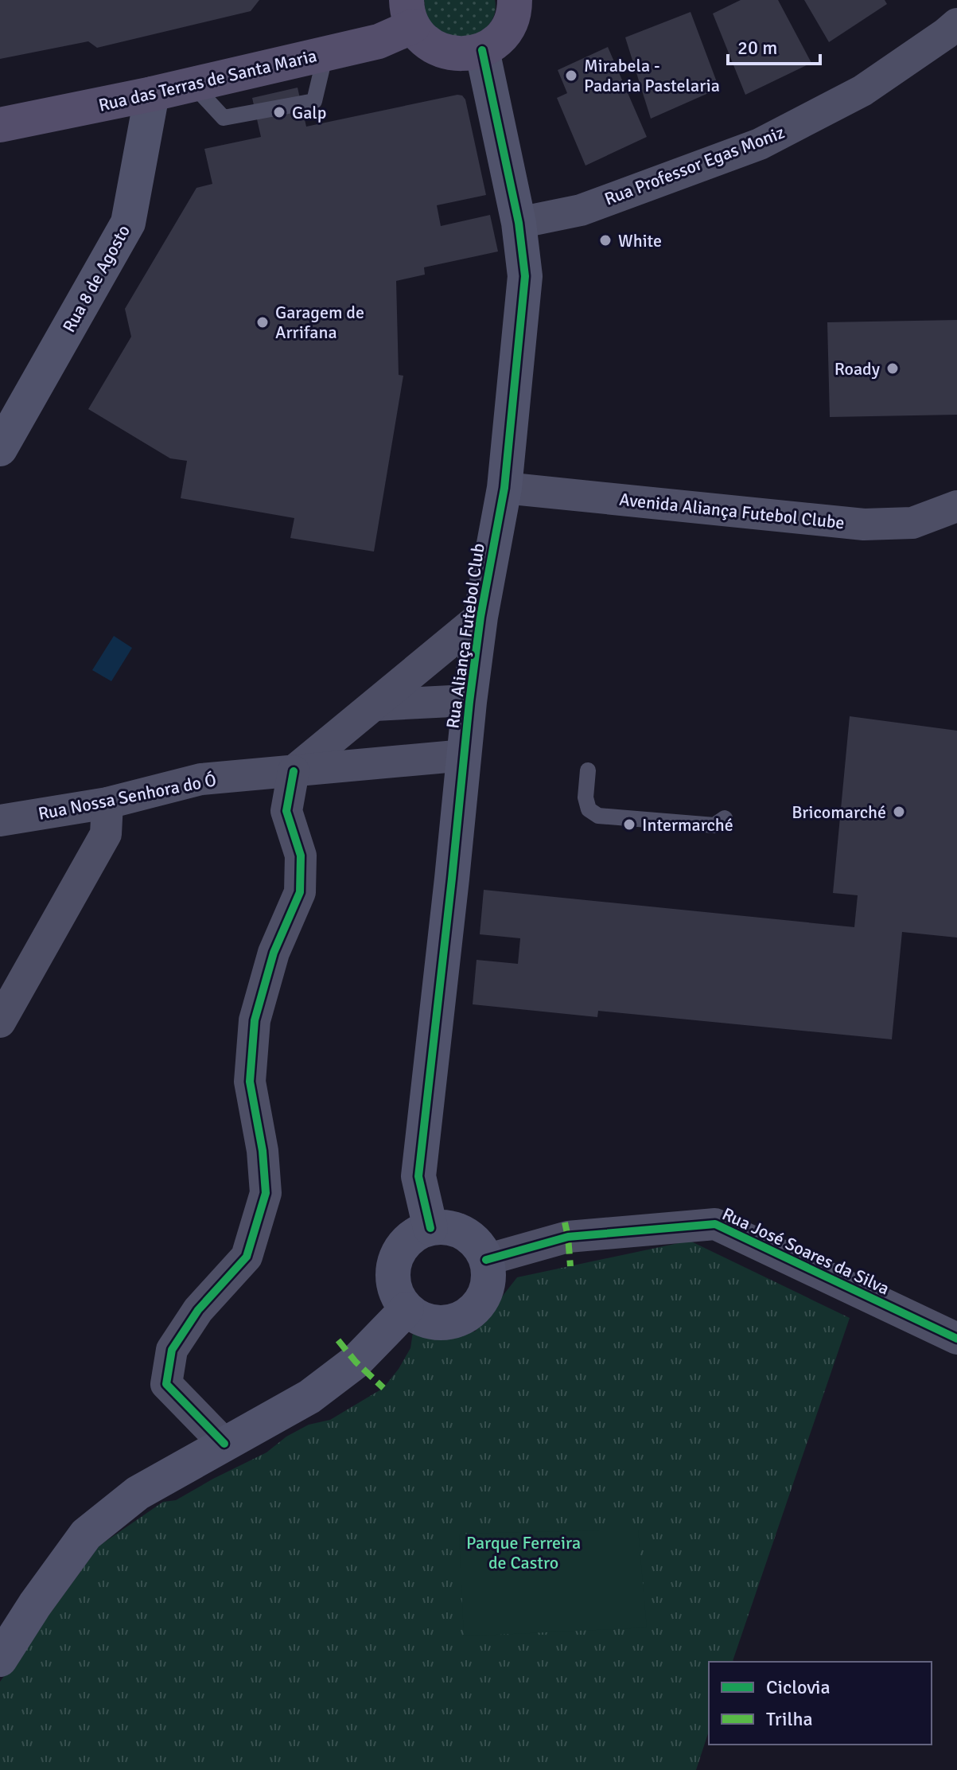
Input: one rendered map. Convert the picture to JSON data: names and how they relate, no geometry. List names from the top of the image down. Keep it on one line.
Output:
{"streets":{"main road":["Rua das Terras de Santa Maria"],"street":["Rua Professor Egas Moniz","Rua 8 de Agosto","Avenida Aliança Futebol Clube","Rua Aliança Futebol Club","Rua Nossa Senhora do Ó","Rua José Soares da Silva"]},"crossings":[["Rua das Terras de Santa Maria","Rua 8 de Agosto"],["Rua das Terras de Santa Maria","Rua Aliança Futebol Club"],["Rua Professor Egas Moniz","Rua Aliança Futebol Club"],["Avenida Aliança Futebol Clube","Rua Aliança Futebol Club"],["Rua Aliança Futebol Club","Rua Nossa Senhora do Ó"],["Rua Aliança Futebol Club","Rua José Soares da Silva"]],"parks":["Parque Ferreira de Castro"],"places":["Mirabela - Padaria Pastelaria","Galp","White","Garagem de Arrifana","Roady","Bricomarché","Intermarché"],"legend":["Ciclovia","Trilha"],"scale_bar":"20 m"}
